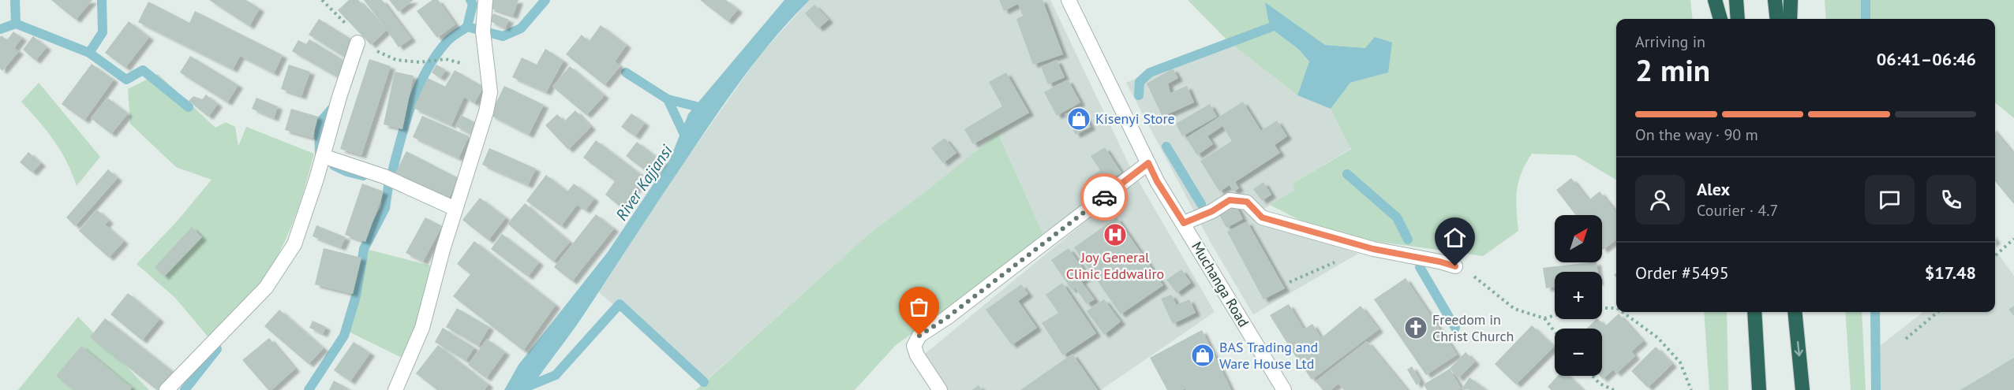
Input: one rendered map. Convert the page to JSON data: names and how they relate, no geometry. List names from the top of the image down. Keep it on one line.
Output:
{"streets":{"street":["Muchanga Road"]},"water":["River Kajjansi"],"places":{"shop":["Kisenyi Store","BAS Trading and Ware House Ltd"],"hospital":["Joy General Clinic Eddwaliro"],"church":["Freedom in Christ Church"]},"north":"top right","page":{"heading":["2 min","Arriving in","06:41–06:46"],"panel":["Alex","Courier · 4.7","Order #5495","$17.48"],"bar":"On the way · 90 m","map_buttons":["+","−"]}}
